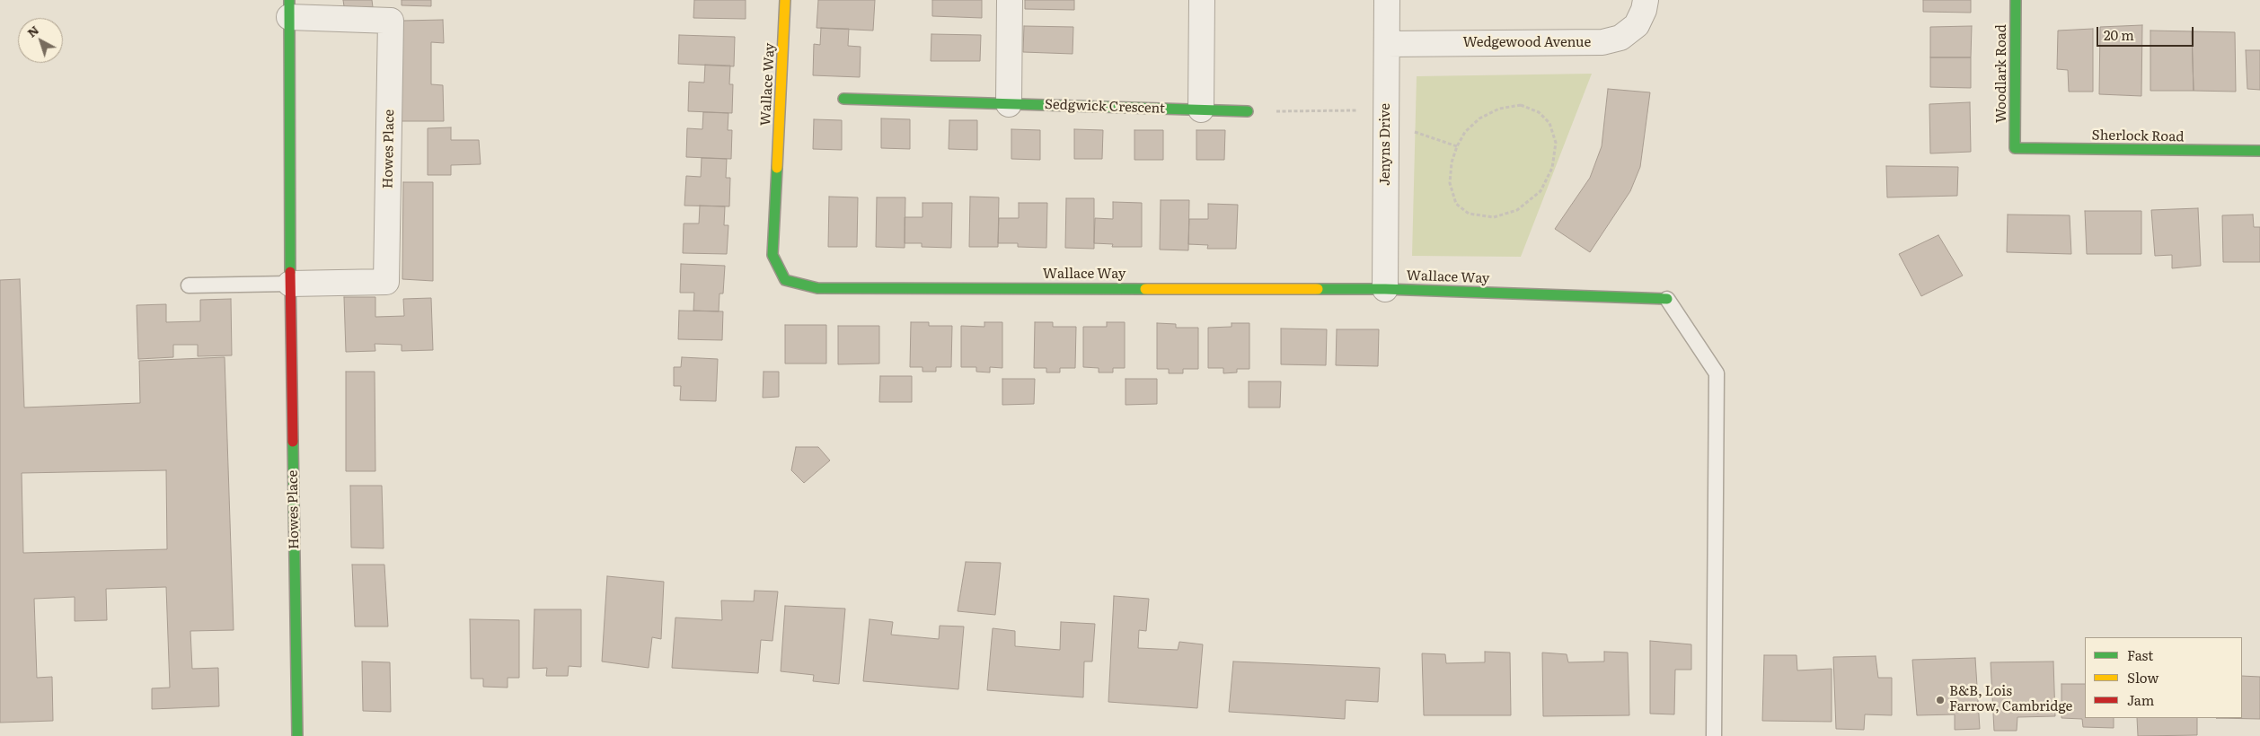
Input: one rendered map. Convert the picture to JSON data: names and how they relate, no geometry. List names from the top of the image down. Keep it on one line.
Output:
{"streets":{"street":["Wedgewood Avenue","Woodlark Road","Wallace Way","Sedgwick Crescent","Sherlock Road","Jenyns Drive","Howes Place"]},"crossings":[["Wedgewood Avenue","Jenyns Drive"],["Woodlark Road","Sherlock Road"],["Wallace Way","Jenyns Drive"]],"places":["B&B, Lois Farrow, Cambridge"],"legend":["Fast","Slow","Jam"],"scale_bar":"20 m","north":"top left"}
